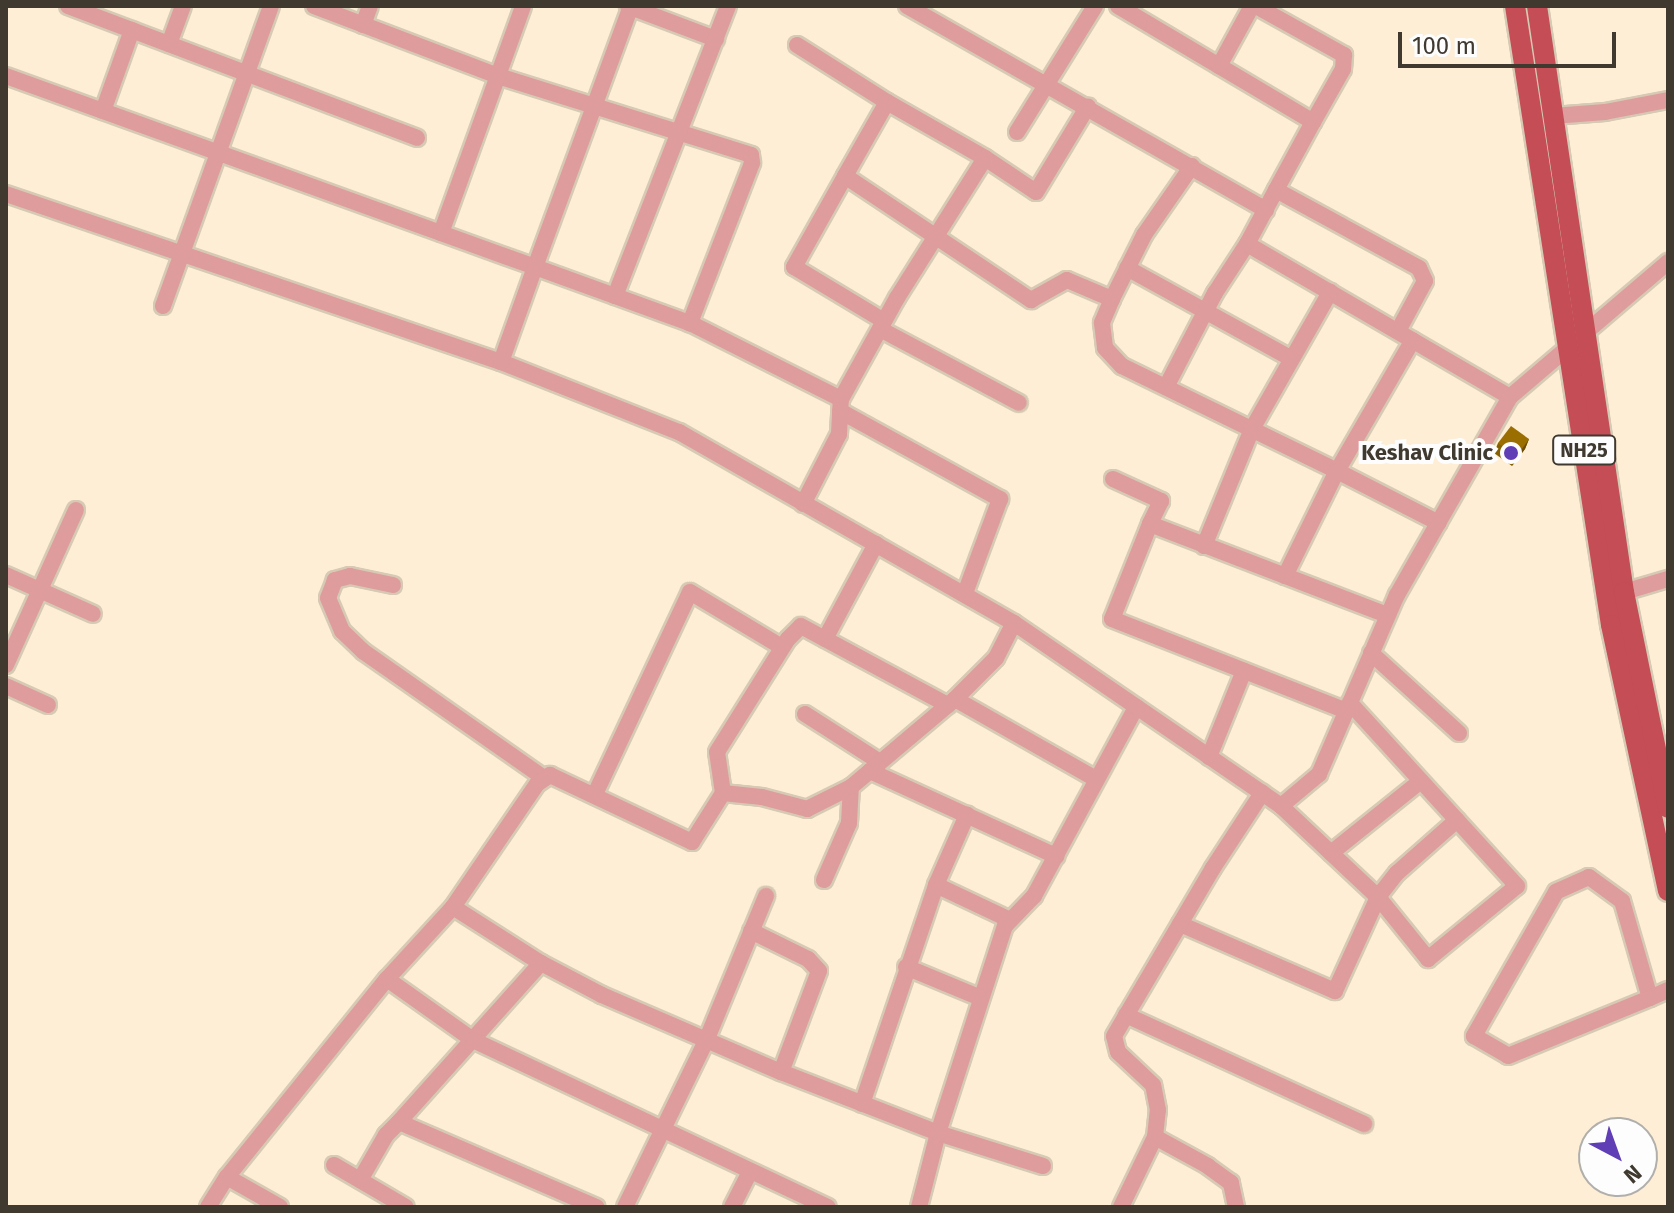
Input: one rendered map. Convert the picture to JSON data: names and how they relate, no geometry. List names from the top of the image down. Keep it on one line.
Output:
{"streets":{"main road":["NH25"]},"places":["Keshav Clinic"],"scale_bar":"100 m","north":"bottom right"}
